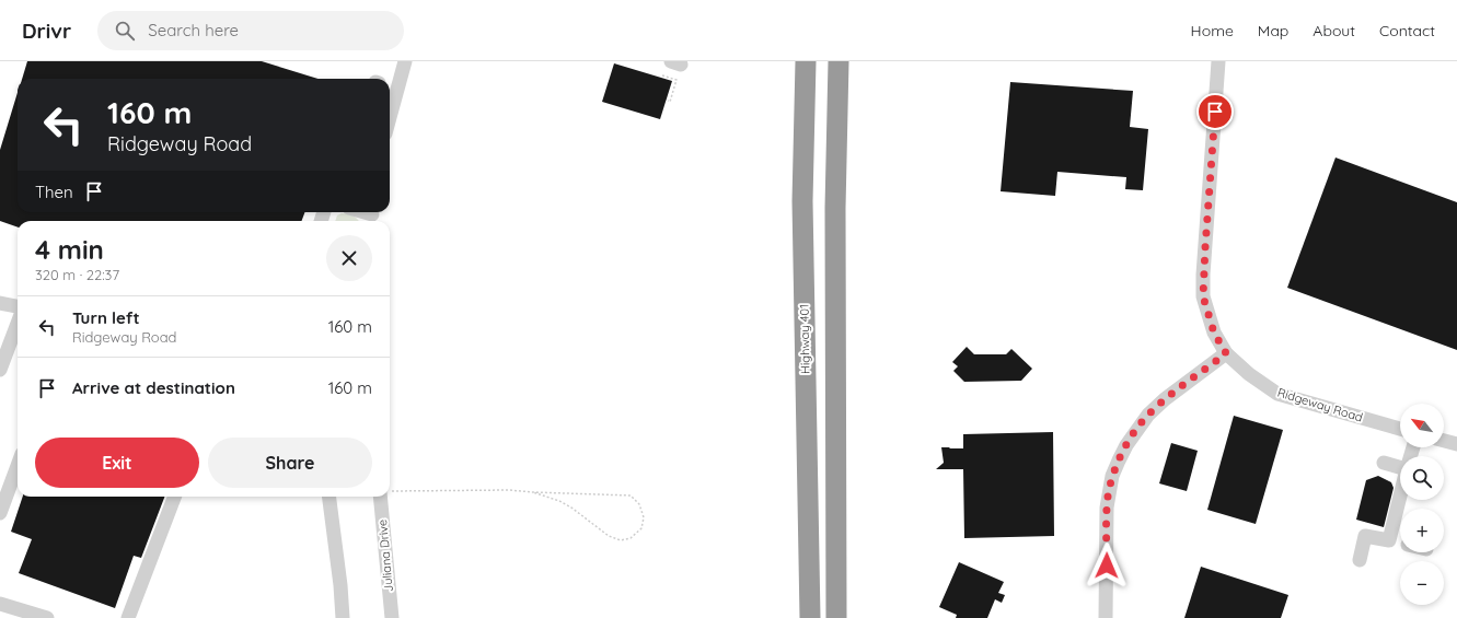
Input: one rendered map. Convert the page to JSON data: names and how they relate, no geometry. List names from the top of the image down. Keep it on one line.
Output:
{"streets":{"highway":["Highway 401"],"street":["Ridgeway Road","Juliana Drive"]},"north":"top left","page":{"header":"Drivr","search":"Search here","nav":["Home","Map","About","Contact"],"turn":["160 m","Ridgeway Road"],"then":"Then","heading":["4 min","320 m · 22:37"],"list":[{"name":"Turn left","note":"Ridgeway Road","value":"160 m"},{"name":"Arrive at destination","value":"160 m"}],"map_buttons":["+","−"],"buttons":["Exit","Share"]}}
